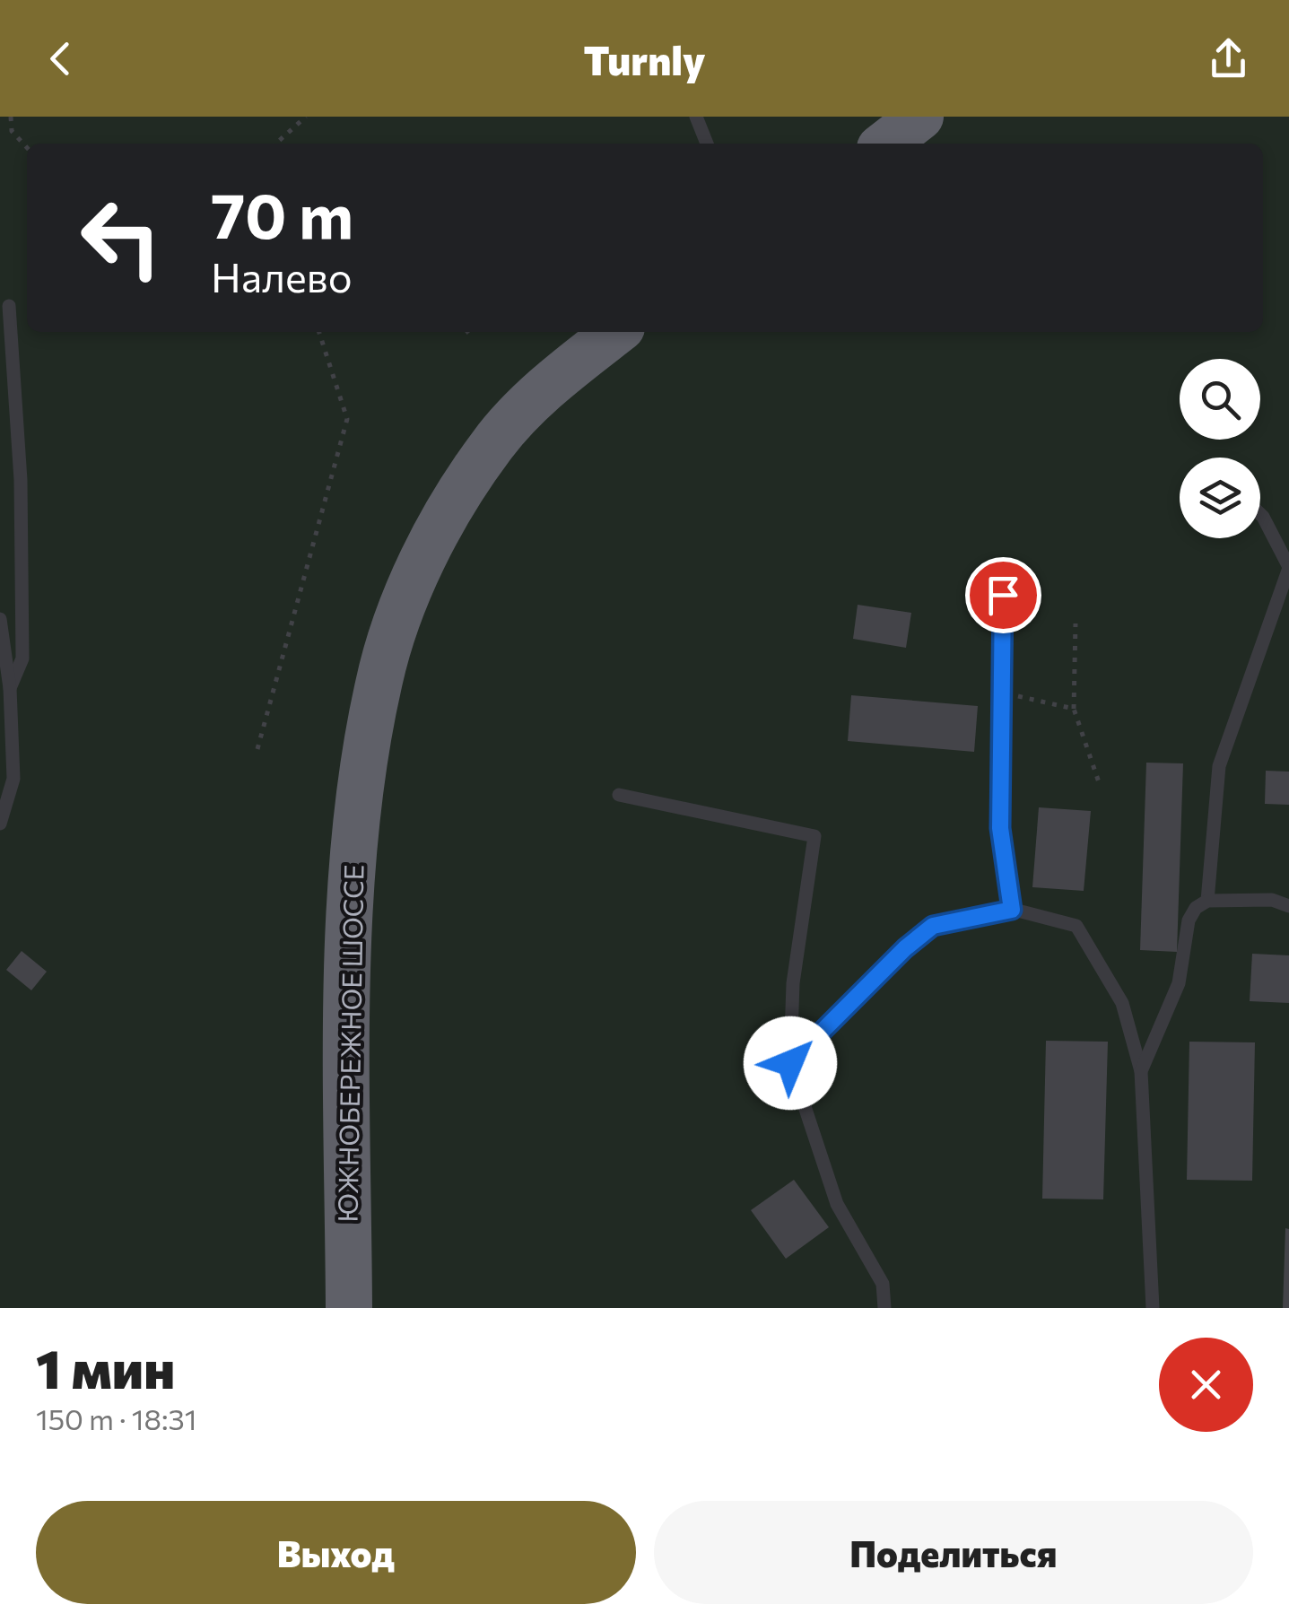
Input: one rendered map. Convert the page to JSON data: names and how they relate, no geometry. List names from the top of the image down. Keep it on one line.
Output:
{"streets":{"highway":["ЮЖНОБЕРЕЖНОЕ ШОССЕ"]},"page":{"header":"Turnly","turn":["70 m","Налево"],"heading":["1 мин","150 m · 18:31"],"buttons":["Выход","Поделиться"]}}
